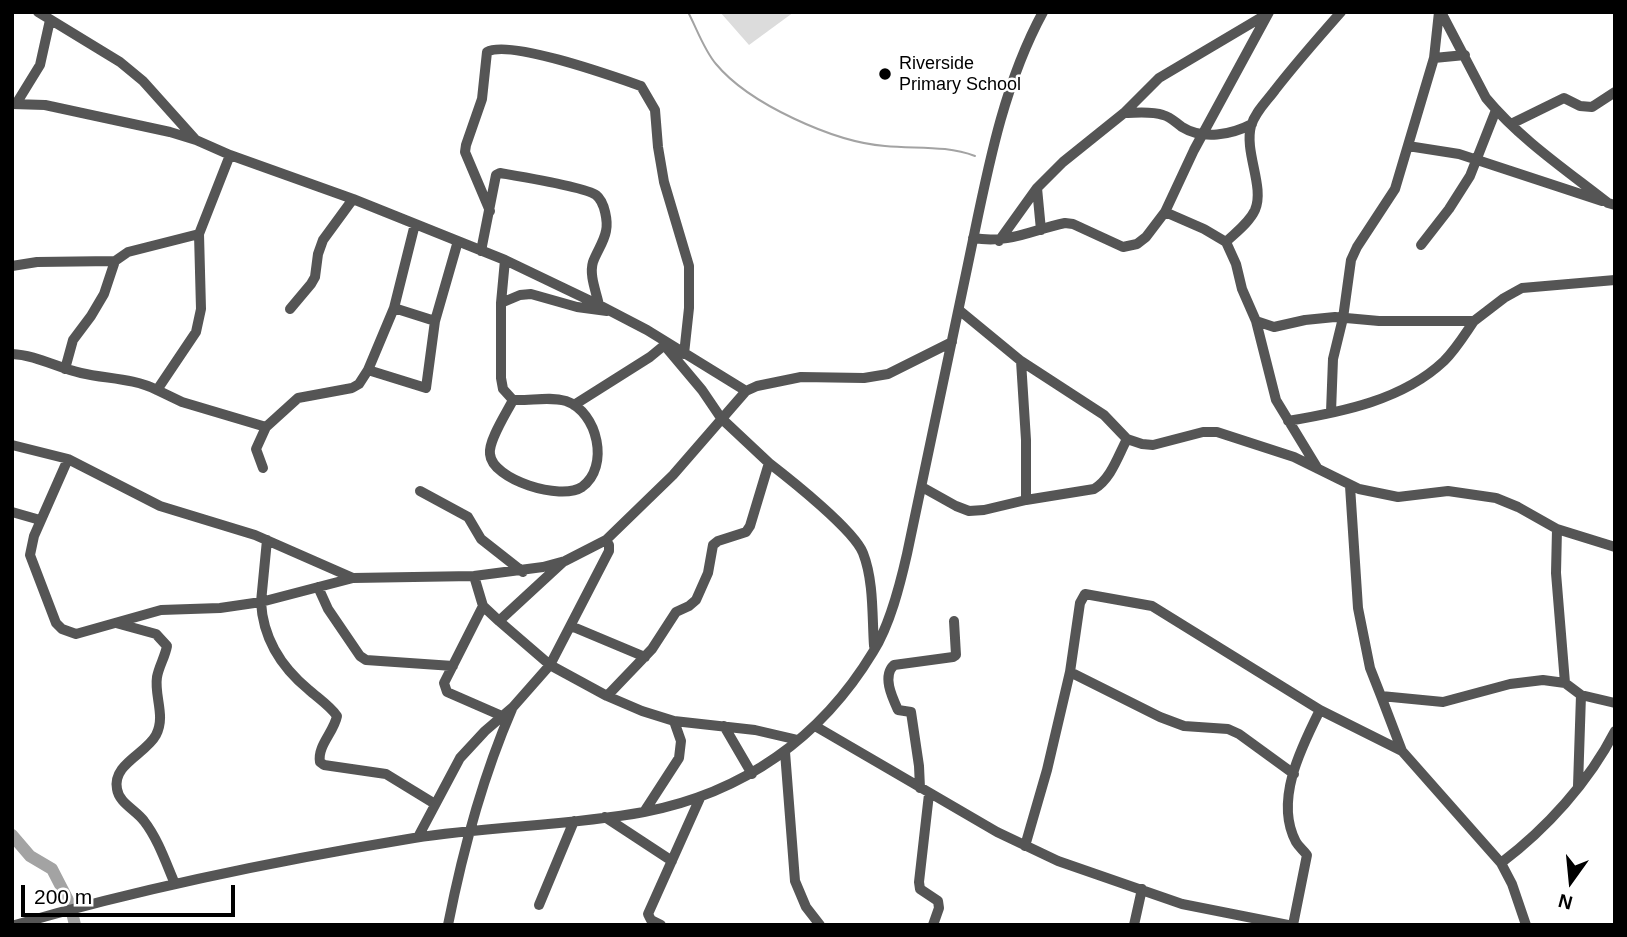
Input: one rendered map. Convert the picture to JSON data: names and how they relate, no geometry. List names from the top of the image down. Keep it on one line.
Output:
{"places":["Riverside Primary School"],"scale_bar":"200 m","north":"bottom"}
